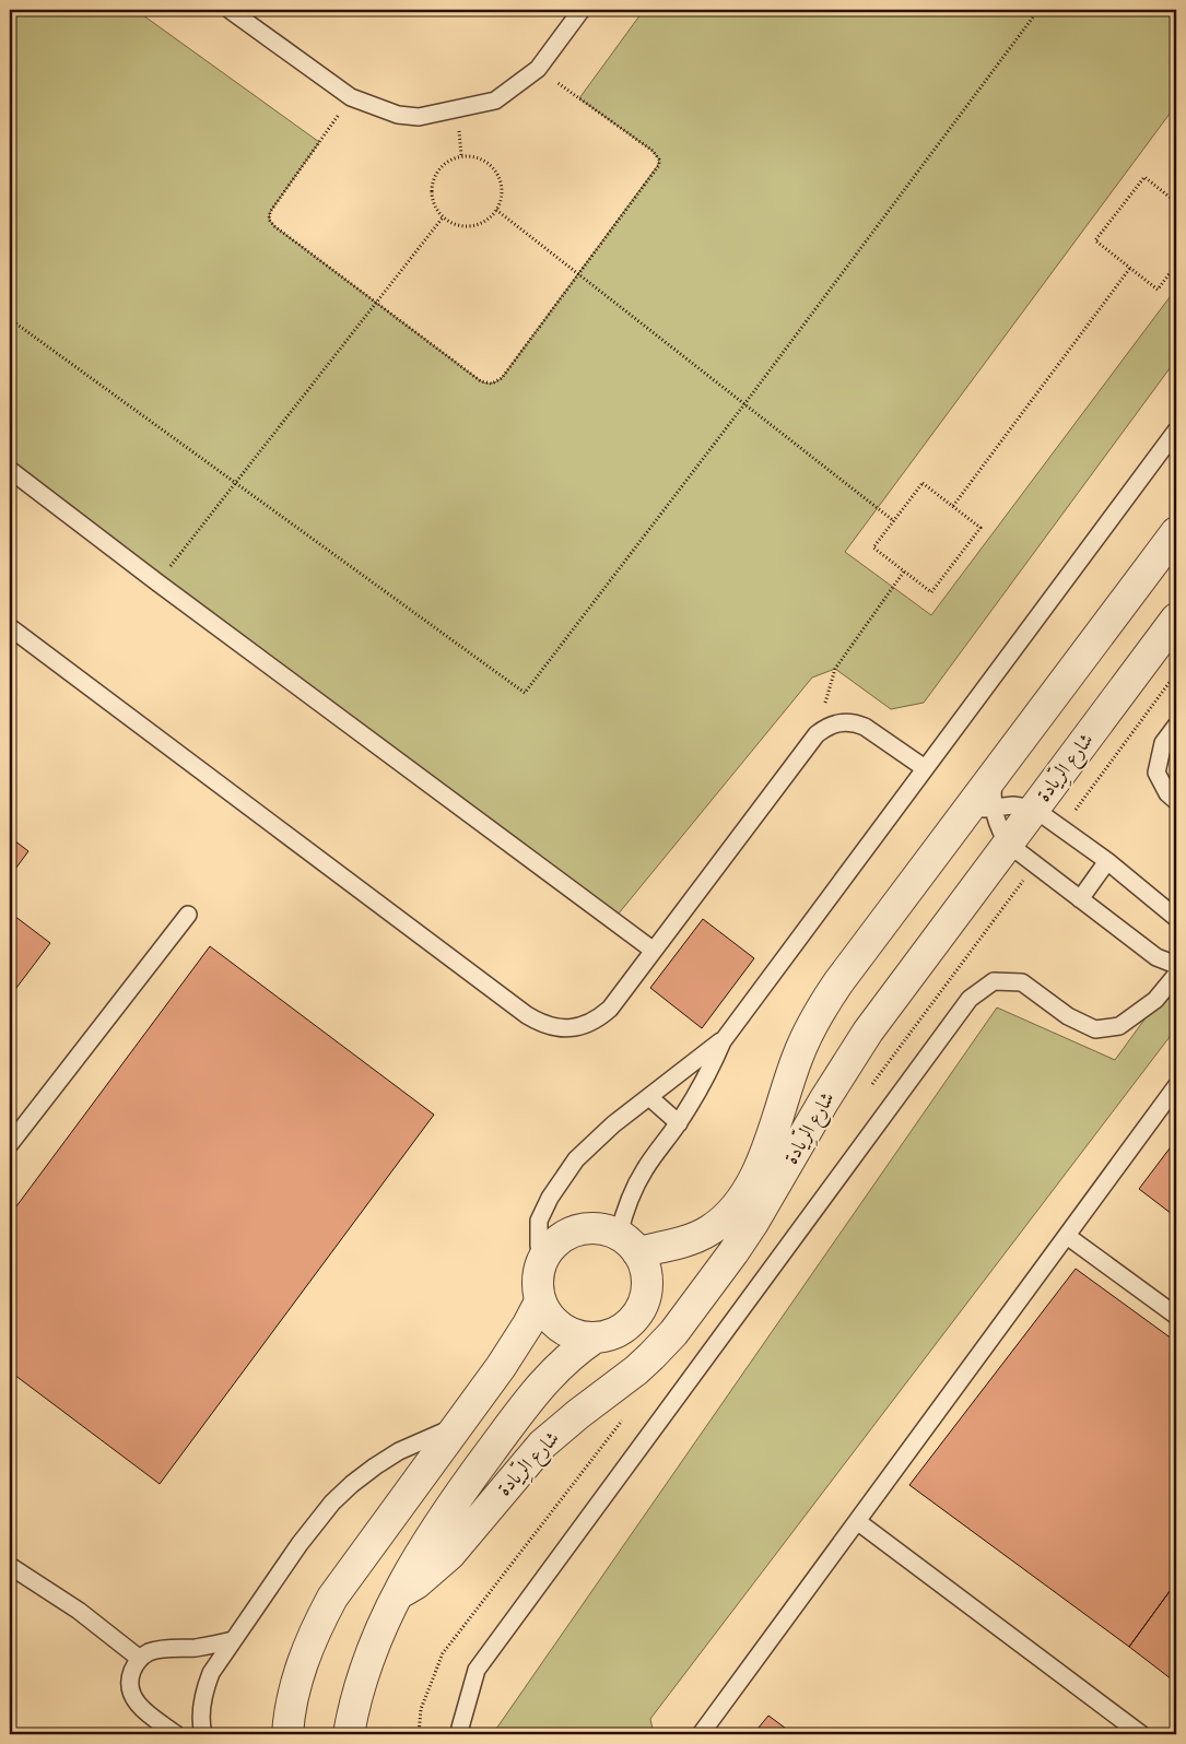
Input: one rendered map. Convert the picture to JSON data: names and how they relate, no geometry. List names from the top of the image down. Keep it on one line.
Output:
{"streets":{"street":["شارع الرِّيادة"]}}
